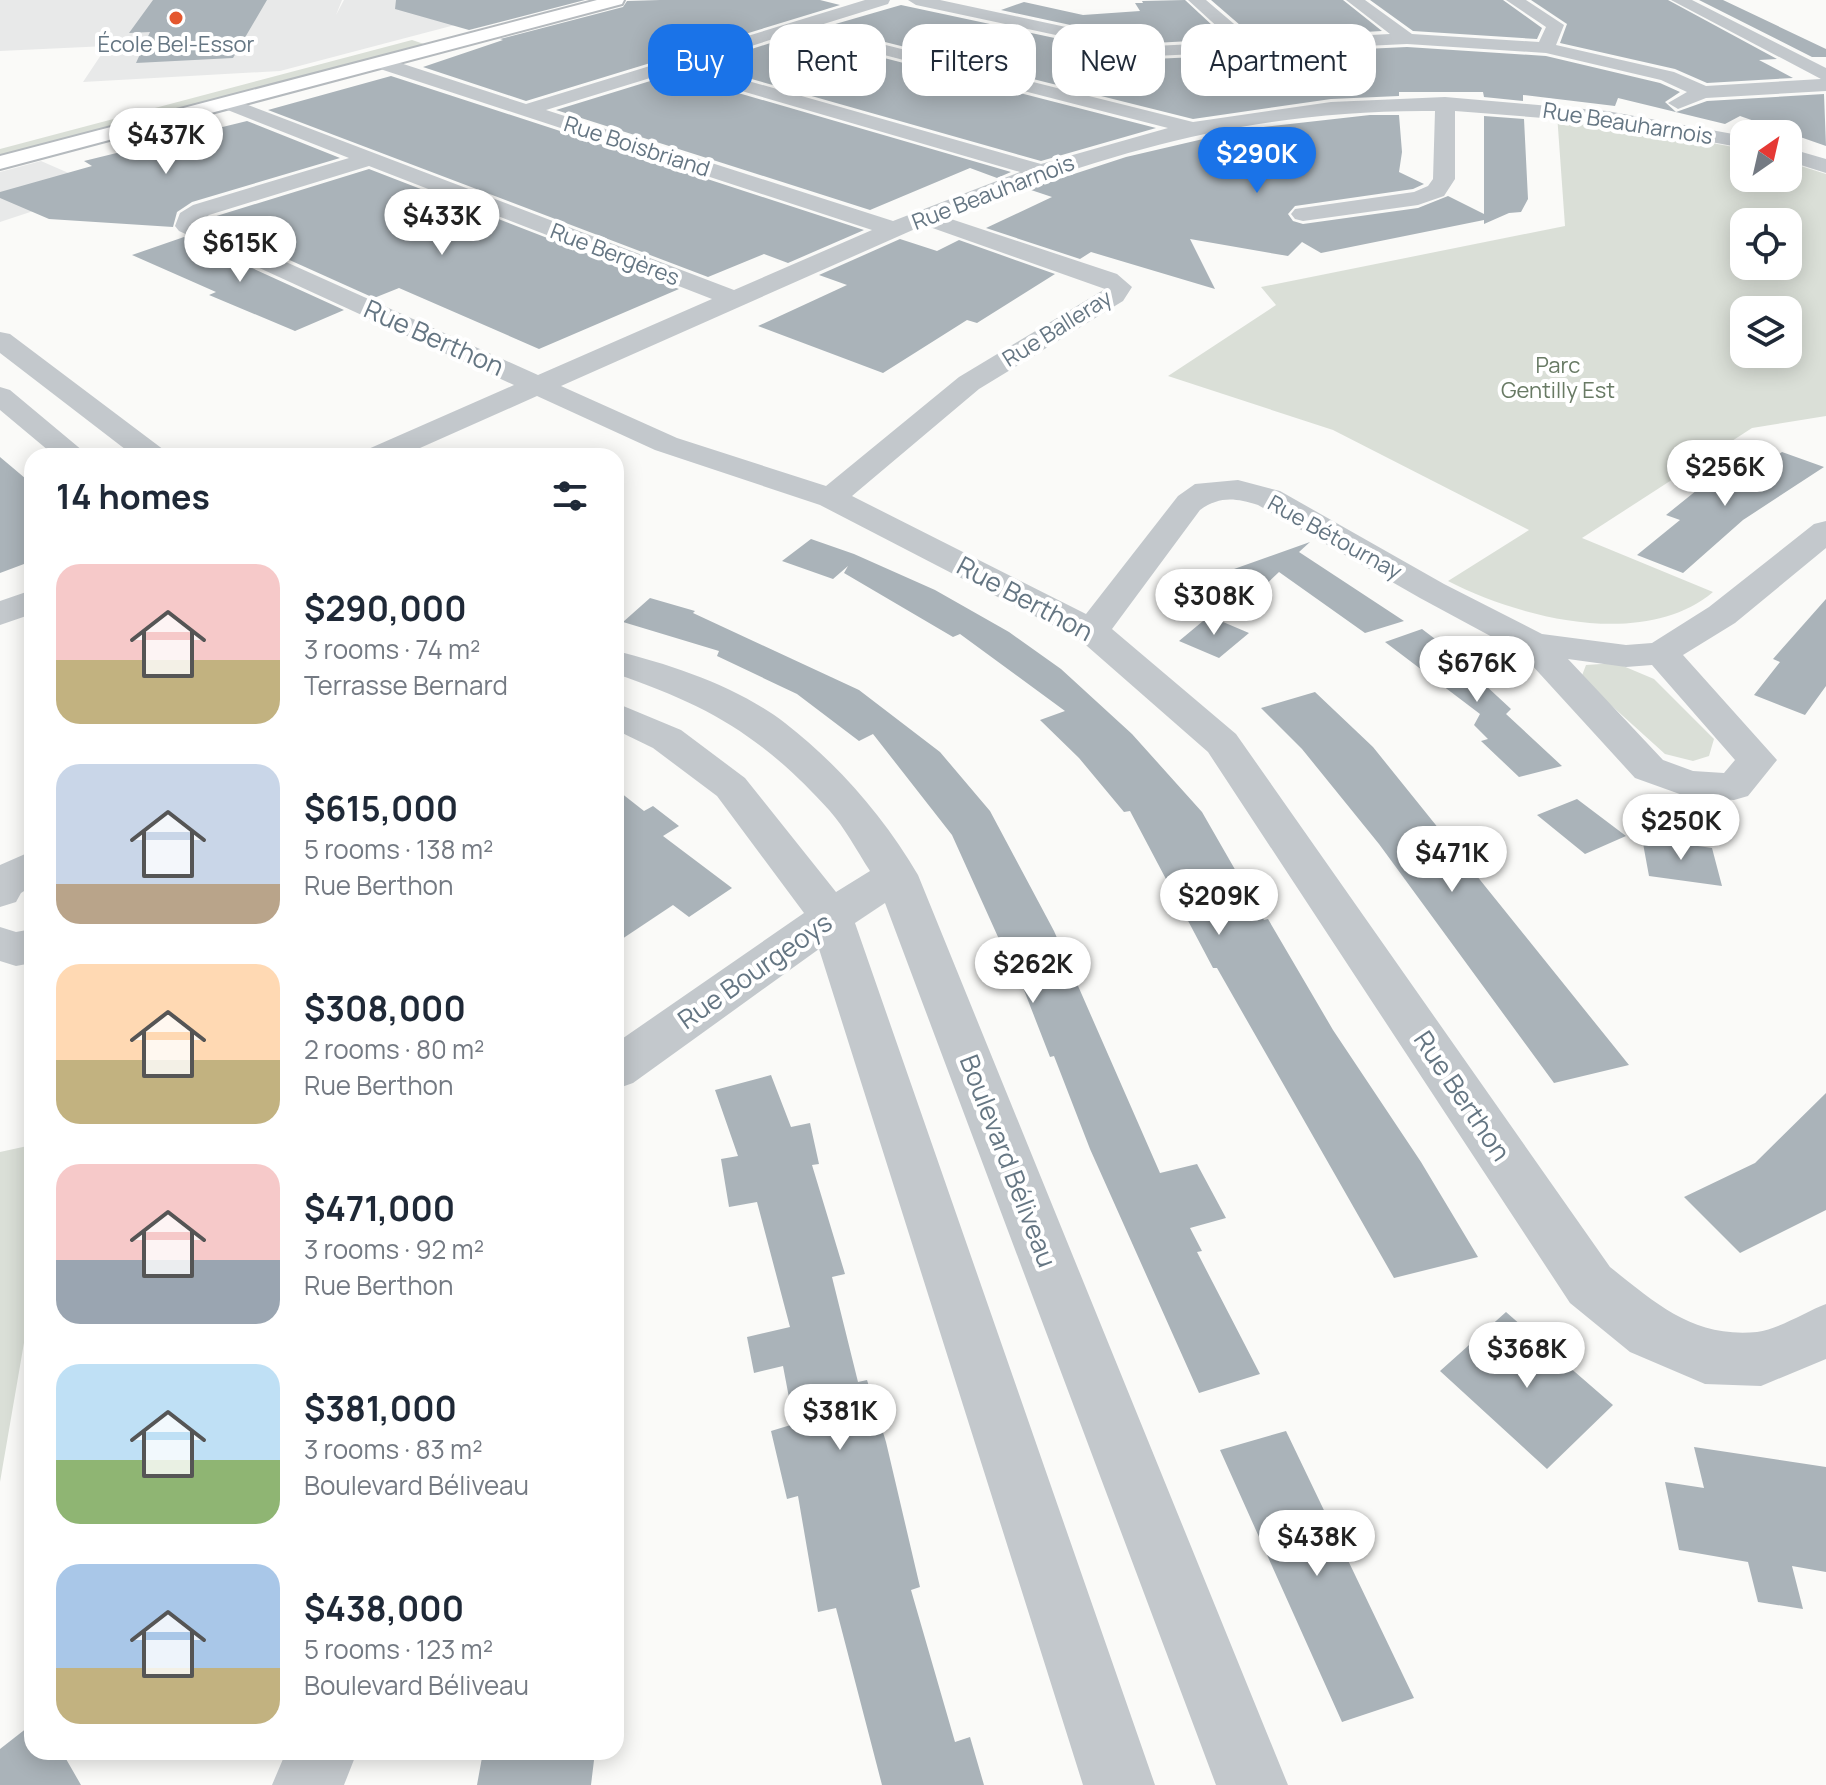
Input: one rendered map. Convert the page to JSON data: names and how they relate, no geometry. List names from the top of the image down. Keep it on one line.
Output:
{"streets":{"street":["Rue Beauharnois","Rue Boisbriand","Rue Bergères","Rue Balleray","Rue Berthon","Rue Bétournay","Rue Bourgeoys","Boulevard Béliveau"]},"crossings":[["Rue Beauharnois","Rue Boisbriand"],["Rue Beauharnois","Rue Bergères"],["Rue Beauharnois","Rue Balleray"],["Rue Beauharnois","Rue Berthon"],["Rue Bergères","Rue Berthon"],["Rue Balleray","Rue Berthon"],["Rue Berthon","Rue Bétournay"],["Rue Bourgeoys","Boulevard Béliveau"]],"parks":["Parc Gentilly Est"],"places":["École Bel-Essor"],"north":"top right","page":{"chip":["Buy","Rent","Filters","New","Apartment"],"price":["$437K","$290K","$433K","$615K","$256K","$308K","$676K","$250K","$471K","$209K","$262K","$368K","$381K","$438K"],"heading":"14 homes","list":[{"name":"$290,000","note":"3 rooms · 74 m² · Terrasse Bernard"},{"name":"$615,000","note":"5 rooms · 138 m² · Rue Berthon"},{"name":"$308,000","note":"2 rooms · 80 m² · Rue Berthon"},{"name":"$471,000","note":"3 rooms · 92 m² · Rue Berthon"},{"name":"$381,000","note":"3 rooms · 83 m² · Boulevard Béliveau"},{"name":"$438,000","note":"5 rooms · 123 m² · Boulevard Béliveau"}]}}
